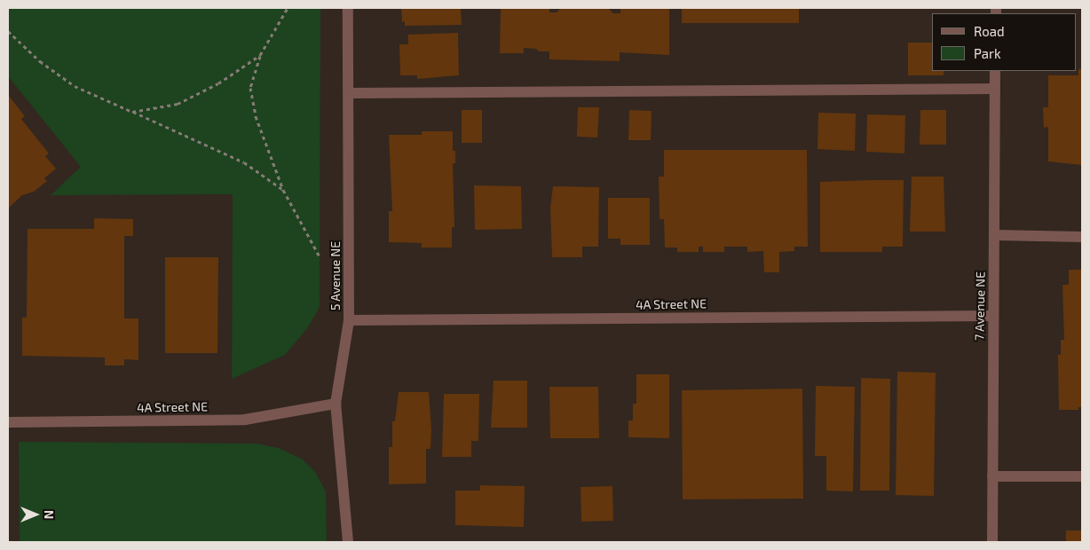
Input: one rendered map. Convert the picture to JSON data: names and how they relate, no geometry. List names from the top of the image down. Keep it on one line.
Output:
{"streets":{"street":["5 Avenue NE","4A Street NE","7 Avenue NE"]},"crossings":[["5 Avenue NE","4A Street NE"],["4A Street NE","7 Avenue NE"]],"legend":["Road","Park"],"north":"right"}
